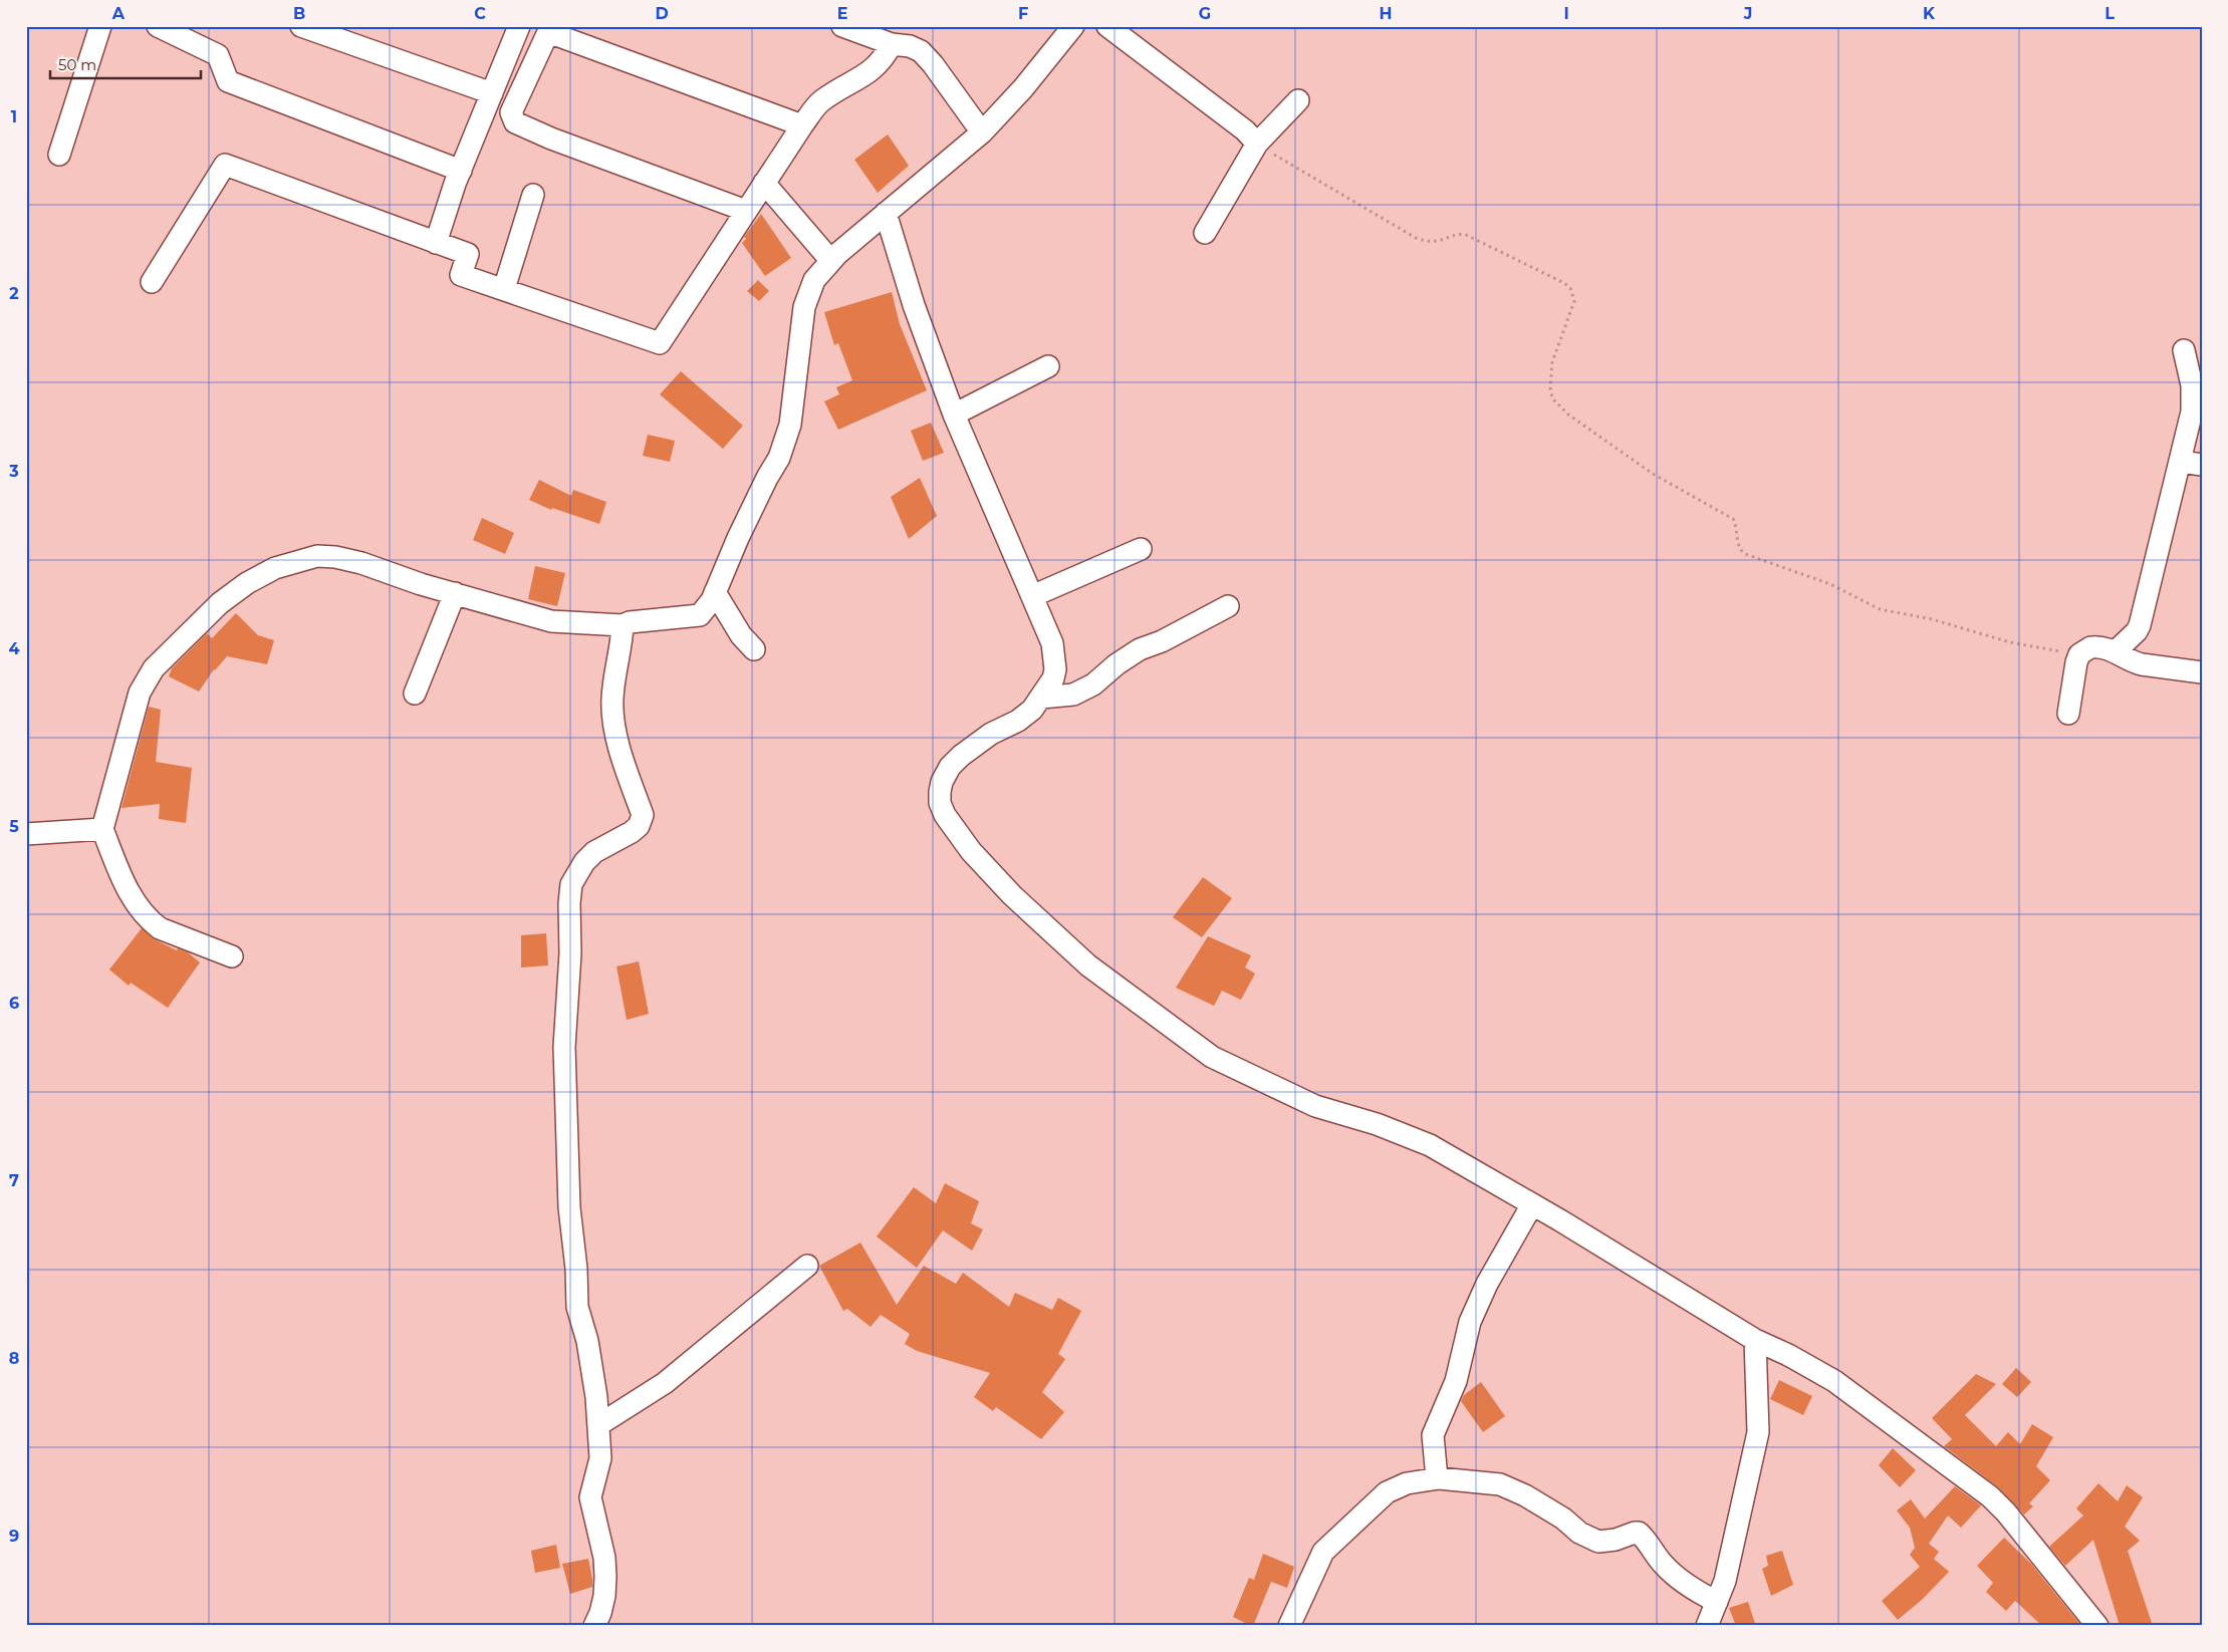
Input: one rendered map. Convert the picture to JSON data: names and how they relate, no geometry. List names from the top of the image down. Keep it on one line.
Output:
{"scale_bar":"50 m","grid":{"columns":["A","B","C","D","E","F","G","H","I","J","K","L"],"rows":["1","2","3","4","5","6","7","8","9"]}}
